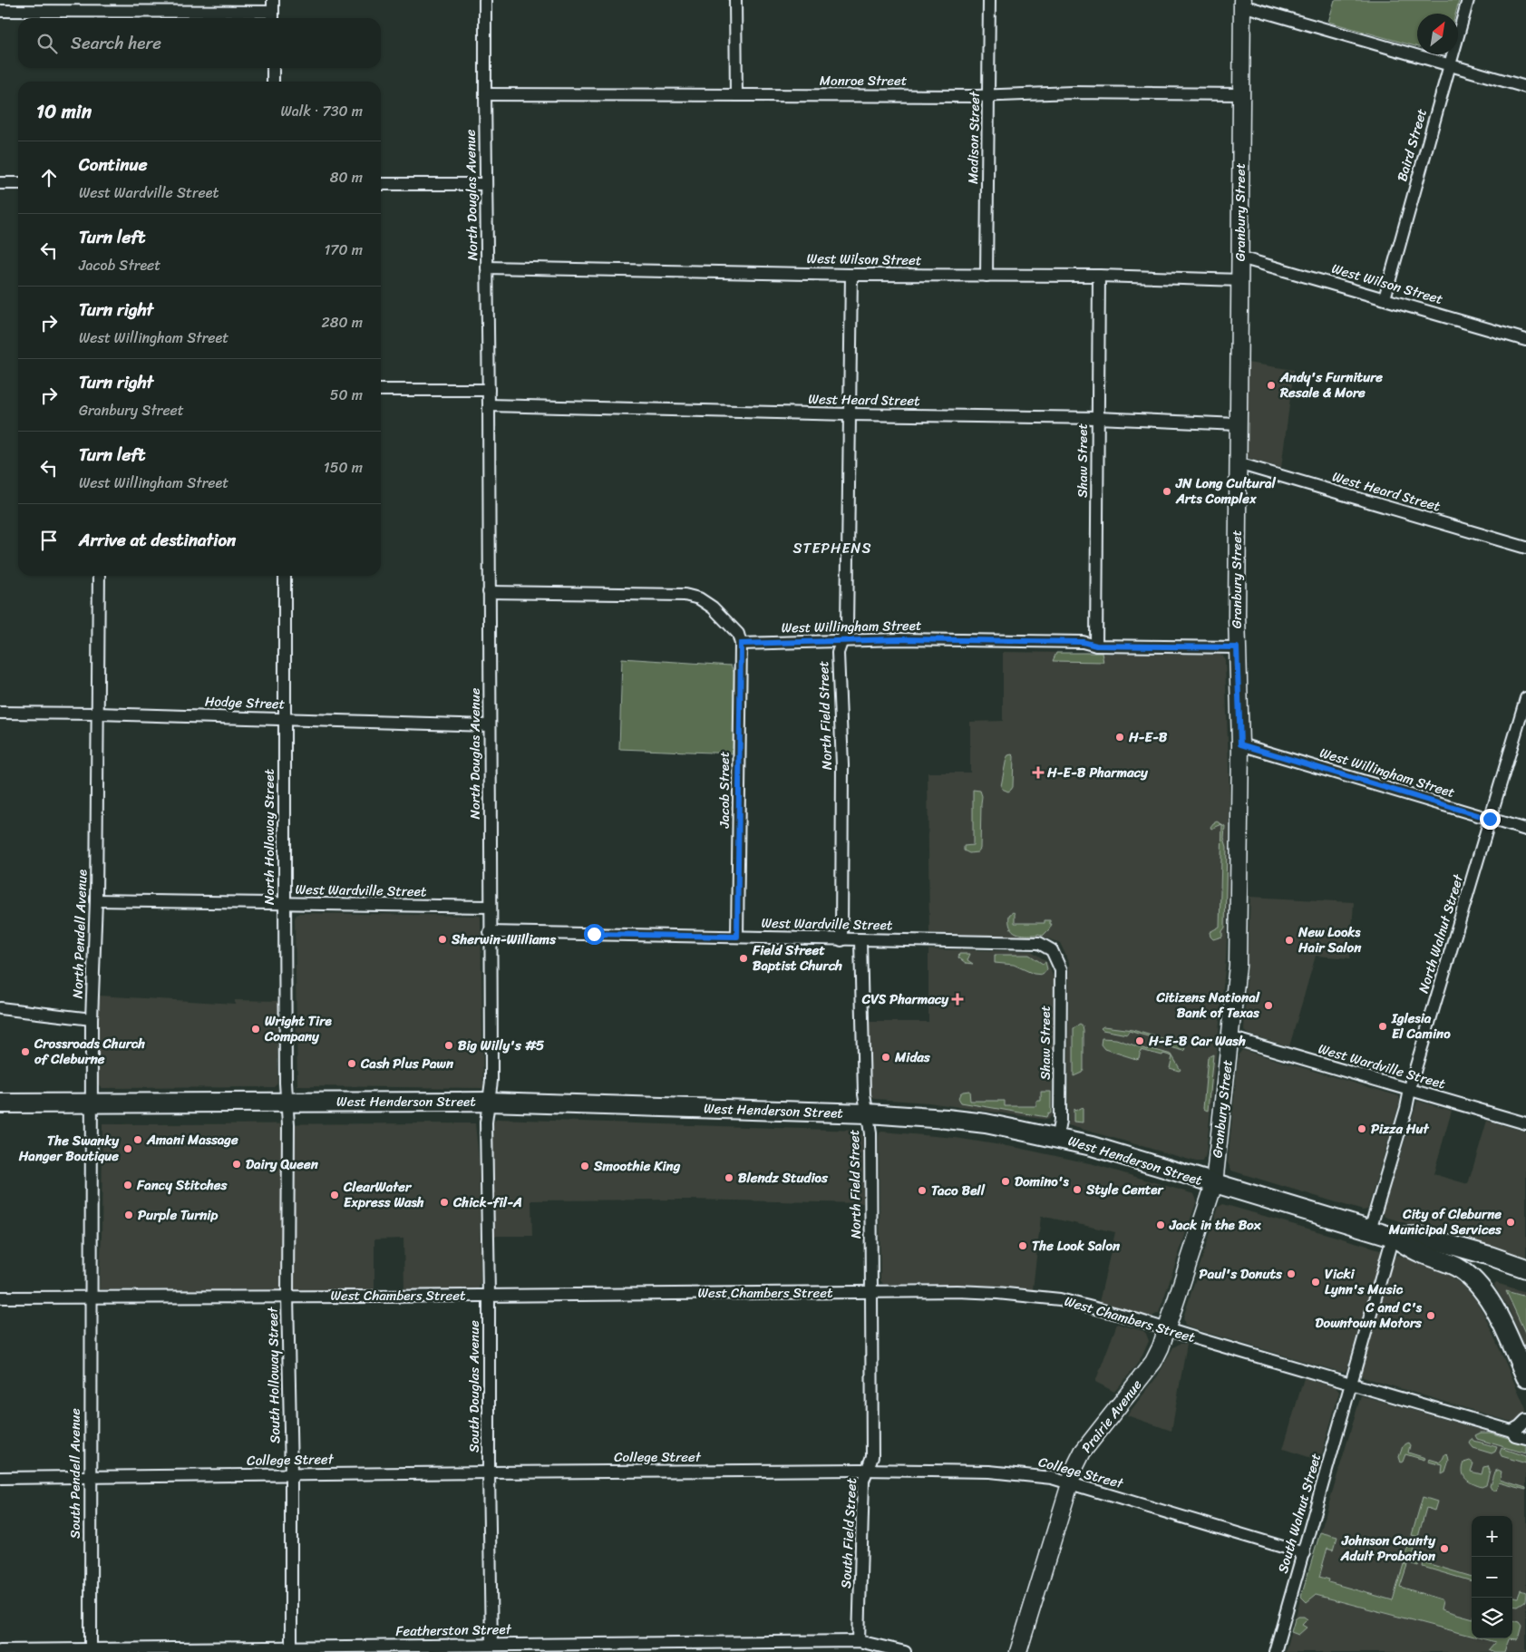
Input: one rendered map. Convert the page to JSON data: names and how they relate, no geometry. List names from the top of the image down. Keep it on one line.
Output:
{"streets":{"main road":["West Henderson Street"],"street":["Monroe Street","Madison Street","Baird Street","North Douglas Avenue","Granbury Street","West Wilson Street","West Heard Street","Shaw Street","West Willingham Street","Hodge Street","North Field Street","Jacob Street","North Holloway Street","West Wardville Street","North Pendell Avenue","North Walnut Street","West Chambers Street","South Holloway Street","South Douglas Avenue","Prairie Avenue","College Street","South Pendell Avenue","South Walnut Street","South Field Street","Featherston Street"]},"crossings":[["Monroe Street","Madison Street"],["Monroe Street","North Douglas Avenue"],["Monroe Street","Granbury Street"],["Madison Street","West Wilson Street"],["Baird Street","West Wilson Street"],["North Douglas Avenue","West Wilson Street"],["North Douglas Avenue","West Heard Street"],["North Douglas Avenue","Hodge Street"],["North Douglas Avenue","West Wardville Street"],["North Douglas Avenue","West Henderson Street"],["North Douglas Avenue","South Douglas Avenue"],["Granbury Street","West Wilson Street"],["Granbury Street","West Heard Street"],["Granbury Street","West Willingham Street"],["Granbury Street","West Wardville Street"],["Granbury Street","West Henderson Street"],["Granbury Street","Prairie Avenue"],["West Wilson Street","Shaw Street"],["West Wilson Street","North Field Street"],["West Heard Street","Shaw Street"],["West Heard Street","North Field Street"],["Shaw Street","West Willingham Street"],["Shaw Street","West Wardville Street"],["Shaw Street","West Henderson Street"],["West Willingham Street","North Field Street"],["West Willingham Street","Jacob Street"],["West Willingham Street","North Walnut Street"],["Hodge Street","North Holloway Street"],["Hodge Street","North Pendell Avenue"],["North Field Street","West Wardville Street"],["North Field Street","West Henderson Street"],["North Field Street","West Chambers Street"],["North Field Street","South Field Street"],["Jacob Street","West Wardville Street"],["North Holloway Street","West Wardville Street"],["North Holloway Street","West Henderson Street"],["North Holloway Street","South Holloway Street"],["West Wardville Street","North Pendell Avenue"],["West Wardville Street","North Walnut Street"],["North Pendell Avenue","West Henderson Street"],["North Pendell Avenue","West Chambers Street"],["North Pendell Avenue","South Pendell Avenue"],["North Walnut Street","West Henderson Street"],["West Henderson Street","South Holloway Street"],["West Henderson Street","South Douglas Avenue"],["West Henderson Street","Prairie Avenue"],["West Chambers Street","South Holloway Street"],["West Chambers Street","South Douglas Avenue"],["West Chambers Street","Prairie Avenue"],["West Chambers Street","South Pendell Avenue"],["West Chambers Street","South Walnut Street"],["West Chambers Street","South Field Street"],["South Holloway Street","College Street"],["South Holloway Street","Featherston Street"],["South Douglas Avenue","College Street"],["South Douglas Avenue","Featherston Street"],["Prairie Avenue","College Street"],["College Street","South Pendell Avenue"],["College Street","South Walnut Street"],["College Street","South Field Street"],["South Pendell Avenue","Featherston Street"],["South Field Street","Featherston Street"]],"districts":["STEPHENS"],"places":{"other":["Andy's Furniture Resale & More","JN Long Cultural Arts Complex","H-E-B","Sherwin-Williams","New Looks Hair Salon","Field Street Baptist Church","Citizens National Bank of Texas","Iglesia El Camino","Wright Tire Company","H-E-B Car Wash","Big Willy's #5","Crossroads Church of Cleburne","Midas","Cash Plus Pawn","Pizza Hut","Amani Massage","The Swanky Hanger Boutique","Dairy Queen","Smoothie King","Blendz Studios","Domino's","Fancy Stitches","Style Center","Taco Bell","ClearWater Express Wash","Chick-fil-A","Purple Turnip","City of Cleburne Municipal Services","Jack in the Box","The Look Salon","Paul's Donuts","Vicki Lynn's Music","C and C's Downtown Motors","Johnson County Adult Probation"],"health":["H-E-B Pharmacy","CVS Pharmacy"]},"north":"top right","page":{"search":"Search here","heading":["10 min","Walk · 730 m"],"list":[["Continue","West Wardville Street","80 m"],["Turn left","Jacob Street","170 m"],["Turn right","West Willingham Street","280 m"],["Turn right","Granbury Street","50 m"],["Turn left","West Willingham Street","150 m"],"Arrive at destination"],"map_buttons":["+","−"]}}
